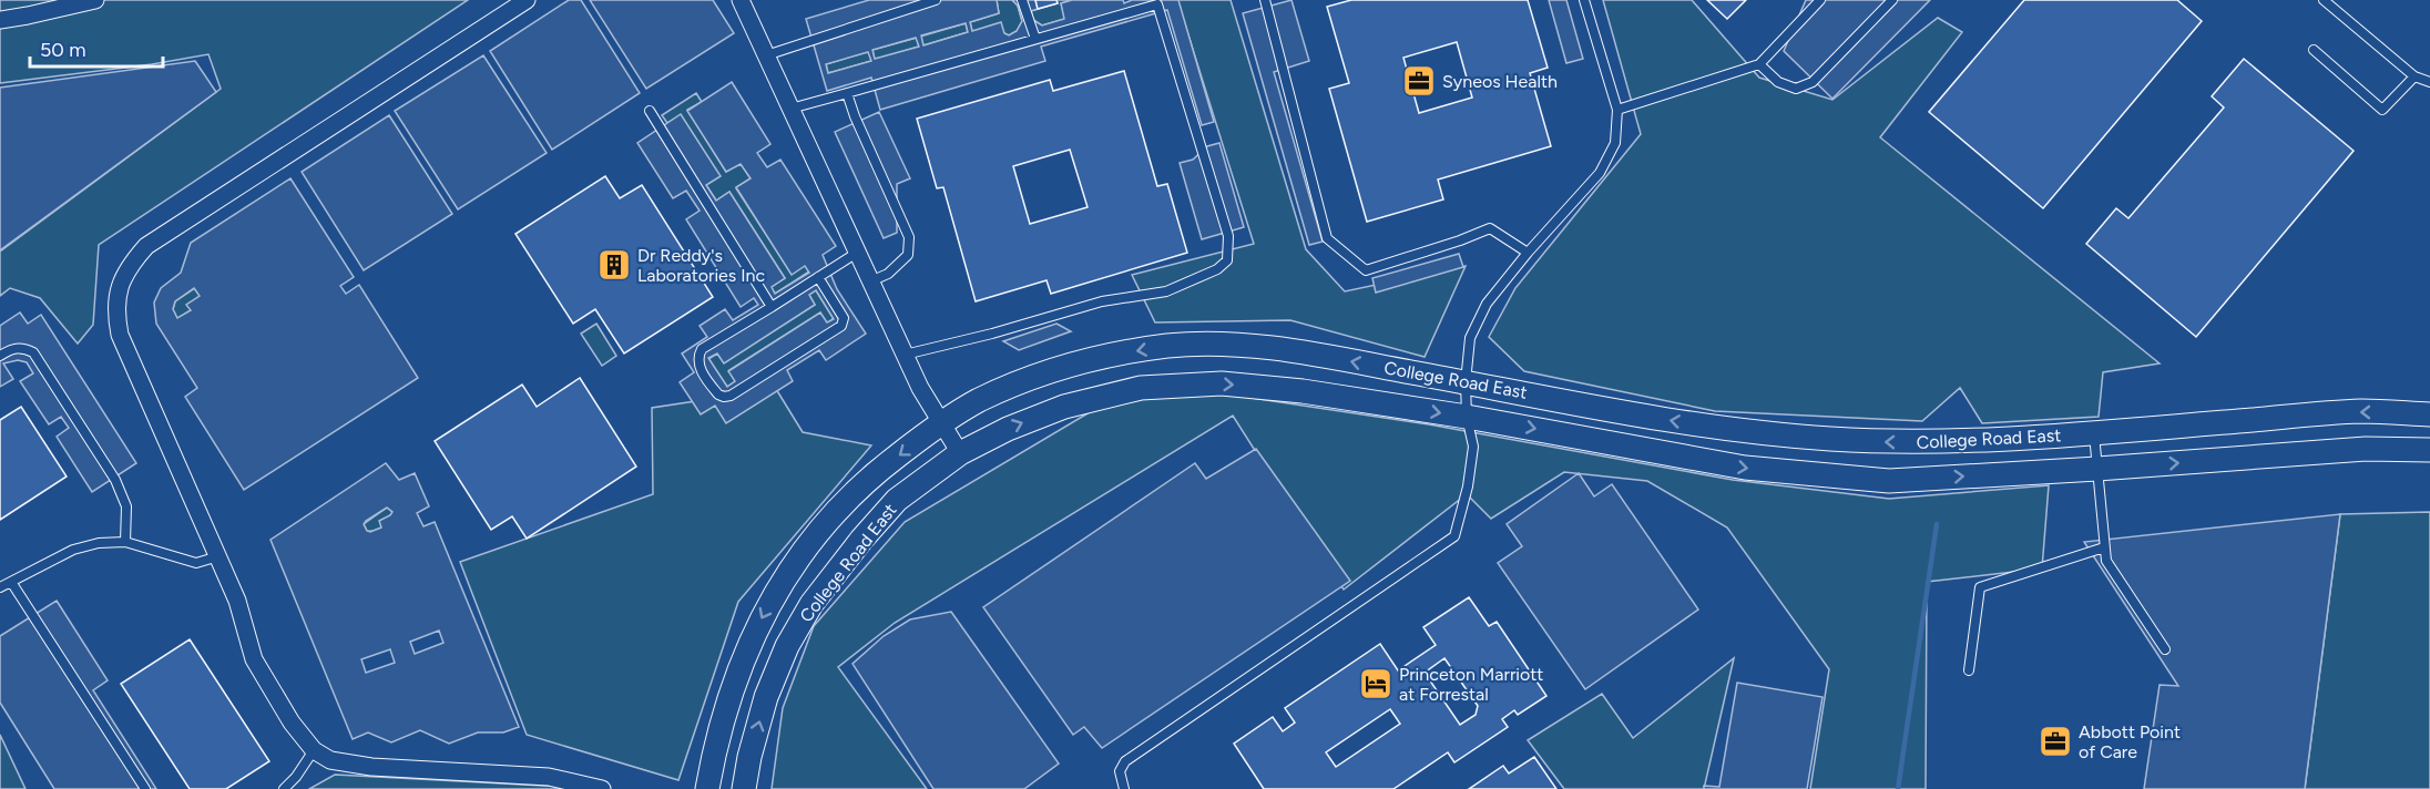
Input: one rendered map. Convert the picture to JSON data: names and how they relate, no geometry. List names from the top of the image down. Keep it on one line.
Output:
{"streets":{"street":["College Road East"]},"places":{"office":["Syneos Health","Abbott Point of Care"],"building":["Dr Reddy's Laboratories Inc"],"hotel":["Princeton Marriott at Forrestal"]},"scale_bar":"50 m"}
